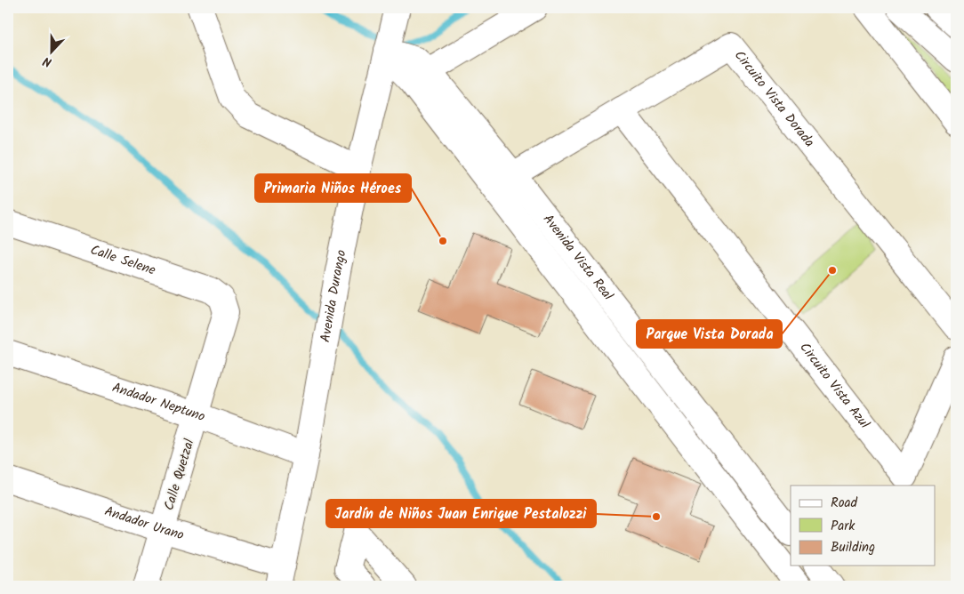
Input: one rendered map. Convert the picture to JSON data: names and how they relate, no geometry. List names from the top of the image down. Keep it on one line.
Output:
{"streets":{"street":["Circuito Vista Dorada","Avenida Vista Real","Calle Selene","Avenida Durango","Circuito Vista Azul","Andador Neptuno","Calle Quetzal","Andador Urano"]},"crossings":[["Circuito Vista Dorada","Avenida Vista Real"],["Circuito Vista Dorada","Circuito Vista Azul"],["Avenida Vista Real","Avenida Durango"],["Calle Selene","Calle Quetzal"],["Avenida Durango","Andador Neptuno"],["Avenida Durango","Andador Urano"],["Andador Neptuno","Calle Quetzal"],["Calle Quetzal","Andador Urano"]],"places":["Primaria Niños Héroes","Parque Vista Dorada","Jardín de Niños Juan Enrique Pestalozzi"],"legend":["Road","Park","Building"],"north":"bottom"}
